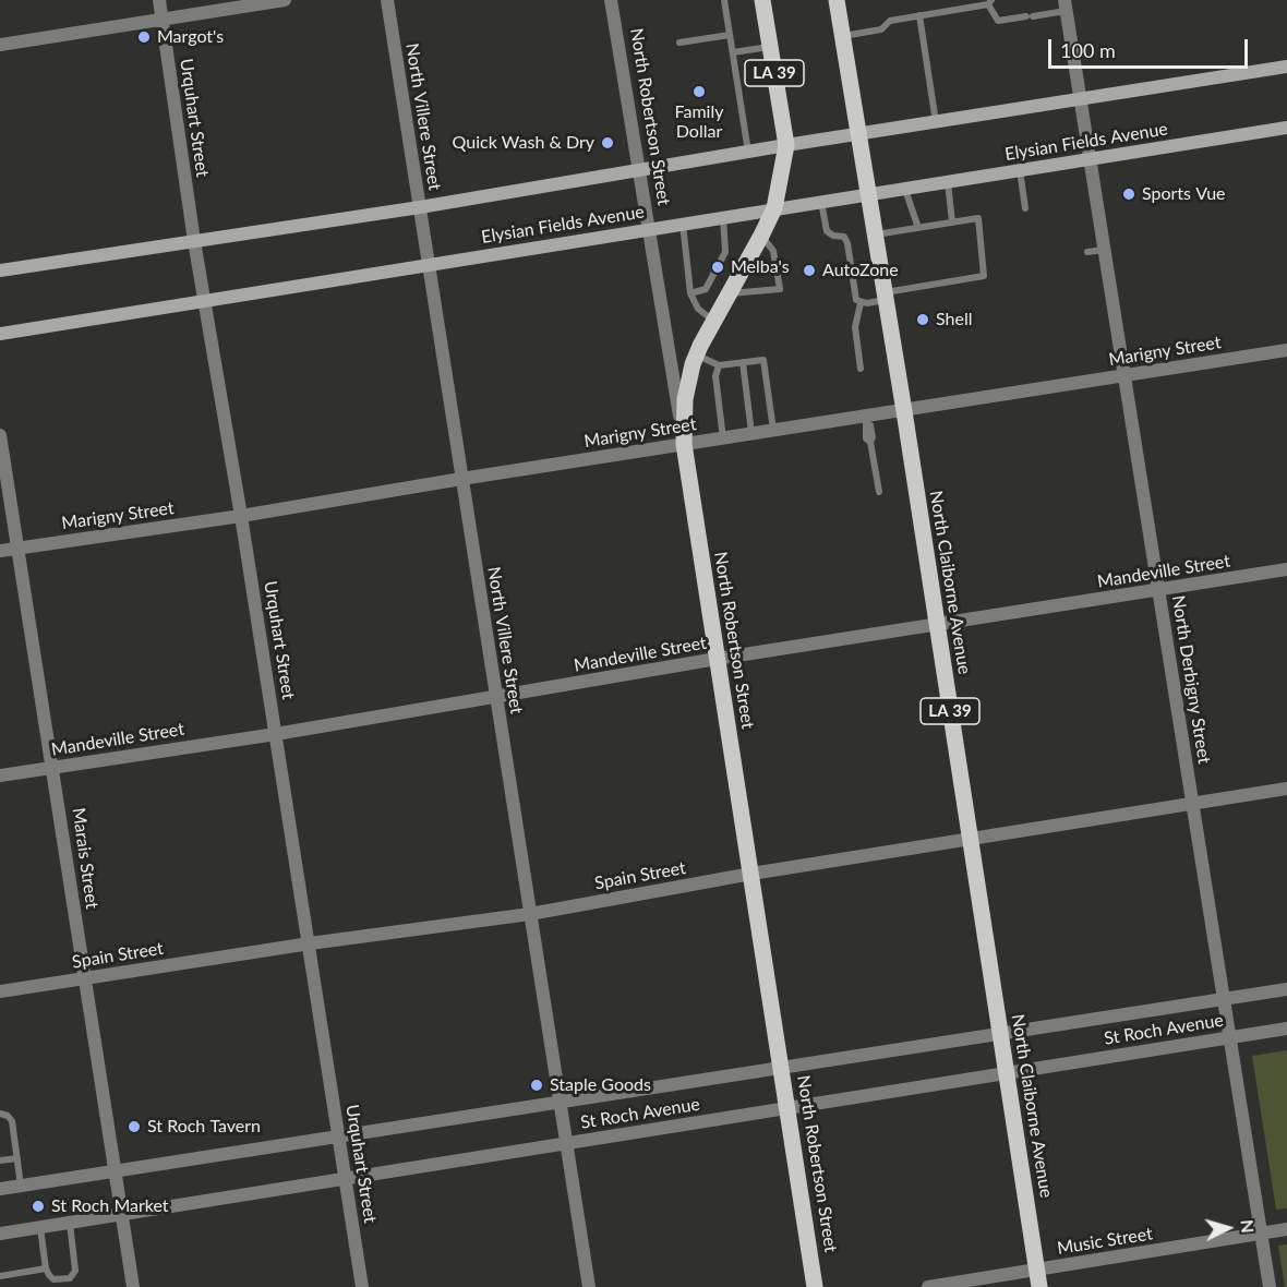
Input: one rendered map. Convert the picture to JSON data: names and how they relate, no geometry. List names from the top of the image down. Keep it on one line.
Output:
{"streets":{"main road":["LA 39","North Robertson Street","Elysian Fields Avenue","North Claiborne Avenue"],"street":["North Villere Street","Urquhart Street","Marigny Street","Mandeville Street","North Derbigny Street","Marais Street","Spain Street","St Roch Avenue","Music Street"]},"crossings":[["LA 39","North Robertson Street"],["LA 39","Elysian Fields Avenue"],["LA 39","Marigny Street"],["North Villere Street","Elysian Fields Avenue"],["North Villere Street","Marigny Street"],["North Villere Street","Mandeville Street"],["North Villere Street","Spain Street"],["North Villere Street","St Roch Avenue"],["North Robertson Street","Elysian Fields Avenue"],["North Robertson Street","Marigny Street"],["North Robertson Street","Mandeville Street"],["North Robertson Street","Spain Street"],["North Robertson Street","St Roch Avenue"],["Urquhart Street","Elysian Fields Avenue"],["Urquhart Street","Marigny Street"],["Urquhart Street","Mandeville Street"],["Urquhart Street","Spain Street"],["Urquhart Street","St Roch Avenue"],["Elysian Fields Avenue","North Claiborne Avenue"],["Elysian Fields Avenue","North Derbigny Street"],["Marigny Street","North Claiborne Avenue"],["Marigny Street","North Derbigny Street"],["Marigny Street","Marais Street"],["Mandeville Street","North Claiborne Avenue"],["Mandeville Street","North Derbigny Street"],["Mandeville Street","Marais Street"],["North Claiborne Avenue","Spain Street"],["North Claiborne Avenue","St Roch Avenue"],["North Claiborne Avenue","Music Street"],["North Derbigny Street","Spain Street"],["North Derbigny Street","St Roch Avenue"],["North Derbigny Street","Music Street"],["Marais Street","Spain Street"],["Marais Street","St Roch Avenue"]],"places":["Margot's","Family Dollar","Quick Wash & Dry","Sports Vue","Melba's","AutoZone","Shell","Staple Goods","St Roch Tavern","St Roch Market"],"scale_bar":"100 m","north":"right"}
